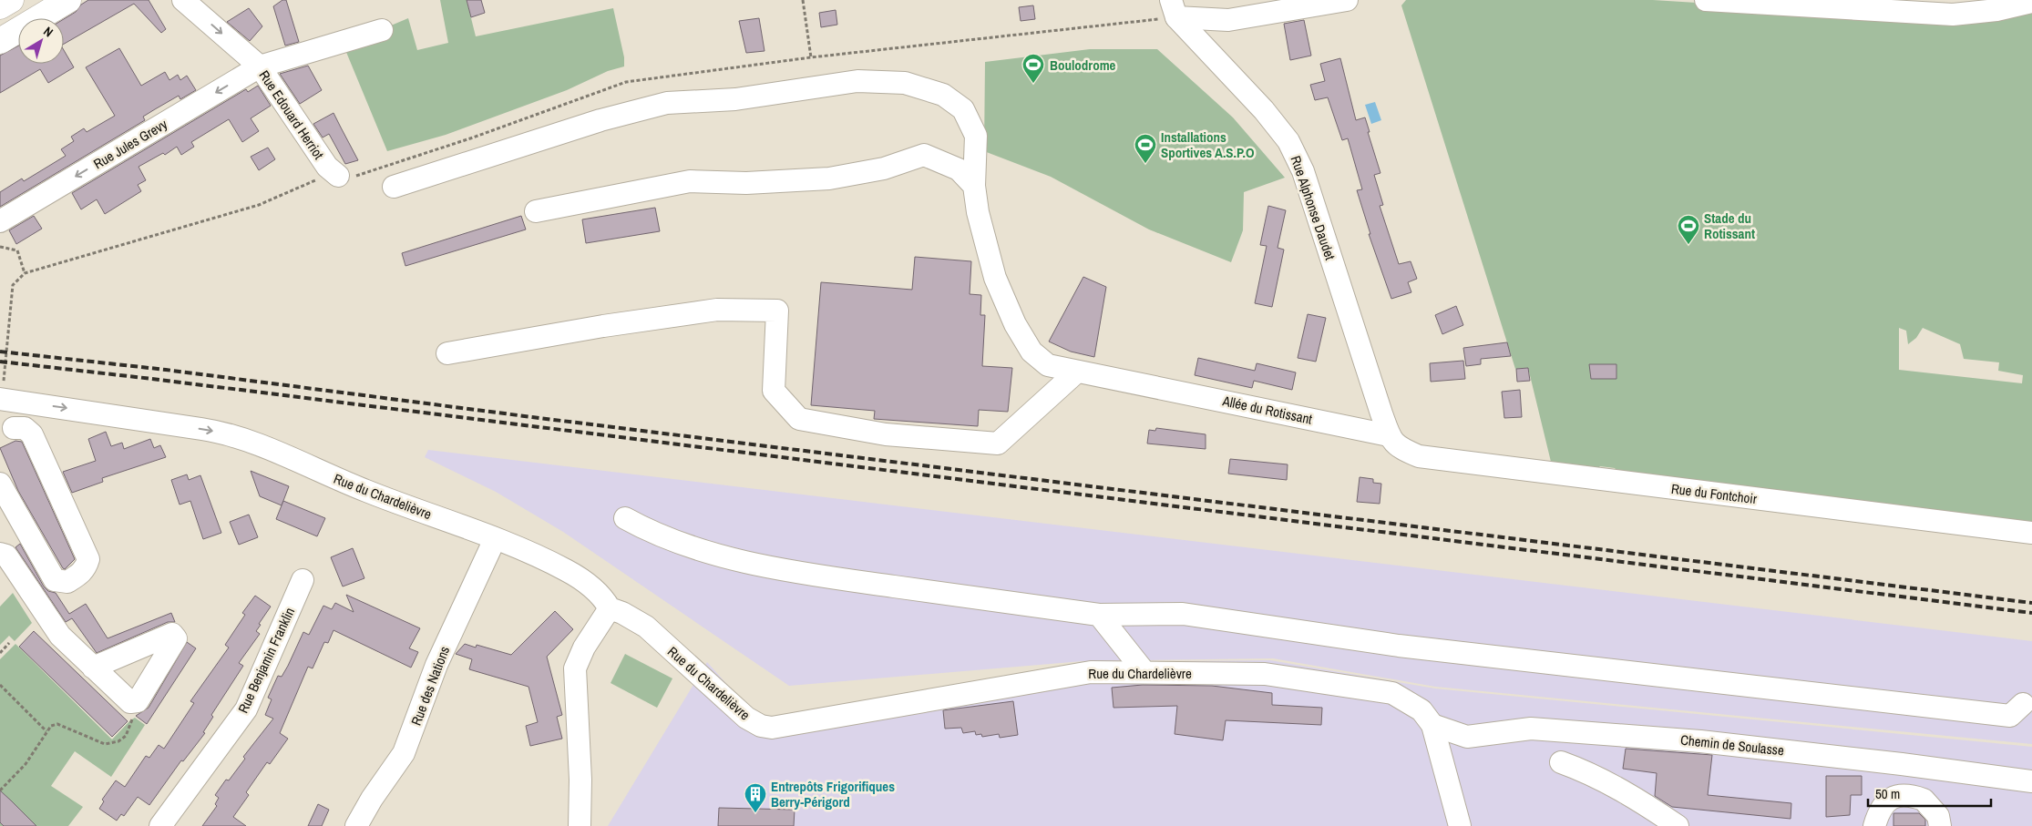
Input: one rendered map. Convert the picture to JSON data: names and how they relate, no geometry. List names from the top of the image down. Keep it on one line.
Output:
{"streets":{"street":["Rue Edouard Herriot","Rue Jules Grevy","Rue Alphonse Daudet","Allée du Rotissant","Rue du Fontchoir","Rue du Chardelièvre","Rue Benjamin Franklin","Rue des Nations","Chemin de Soulasse"]},"crossings":[["Rue Edouard Herriot","Rue Jules Grevy"],["Rue Alphonse Daudet","Allée du Rotissant"],["Rue Alphonse Daudet","Rue du Fontchoir"],["Allée du Rotissant","Rue du Fontchoir"],["Rue du Chardelièvre","Rue des Nations"],["Rue du Chardelièvre","Chemin de Soulasse"]],"one_way":["Rue Edouard Herriot","Rue Jules Grevy"],"places":{"sports":["Boulodrome","Installations Sportives A.S.P.O","Stade du Rotissant"],"building":["Entrepôts Frigorifiques Berry-Périgord"]},"scale_bar":"50 m","north":"top right"}
